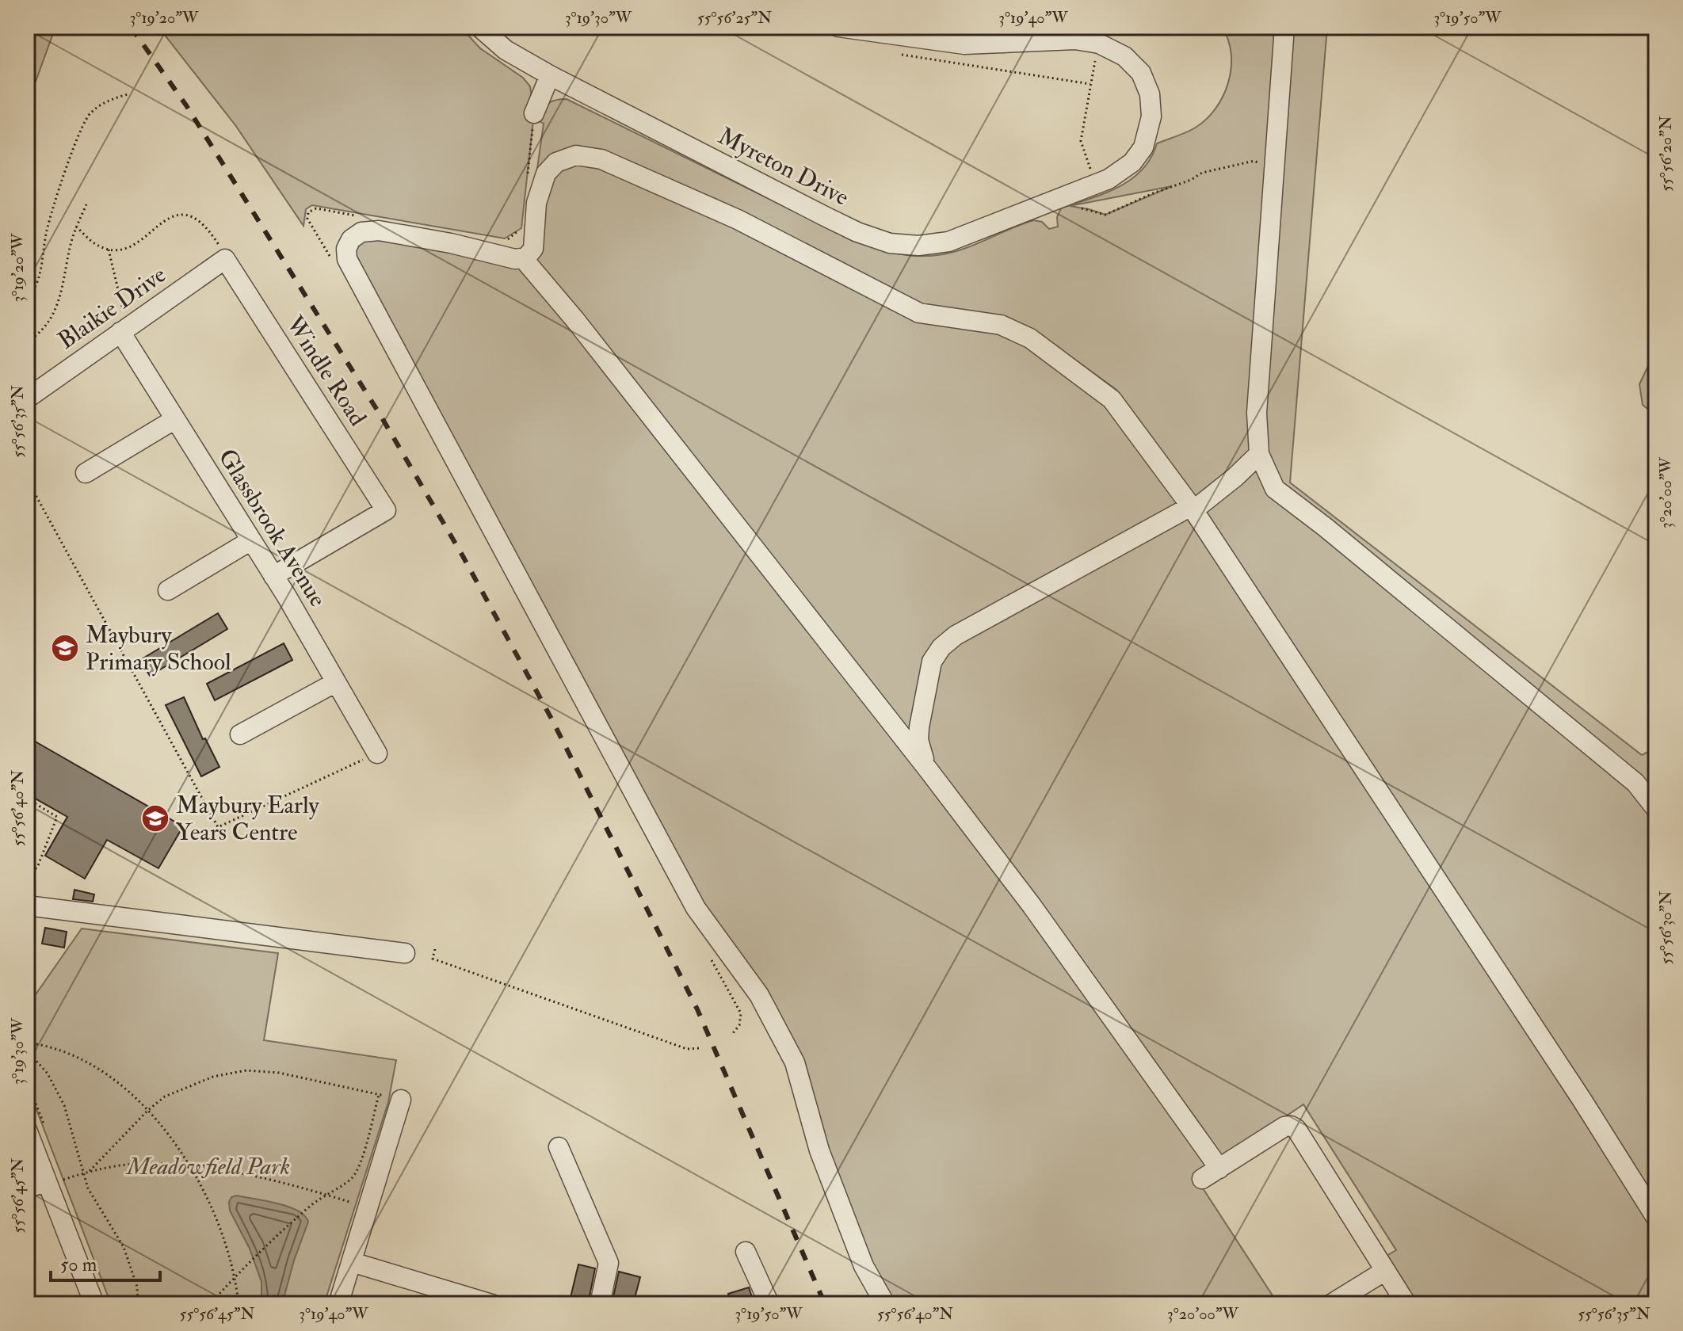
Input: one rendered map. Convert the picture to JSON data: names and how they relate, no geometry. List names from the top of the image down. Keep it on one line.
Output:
{"streets":{"street":["Myreton Drive","Blaikie Drive","Windle Road","Glassbrook Avenue"]},"crossings":[["Blaikie Drive","Windle Road"],["Blaikie Drive","Glassbrook Avenue"],["Windle Road","Glassbrook Avenue"]],"parks":["Meadowfield Park"],"places":{"school or university":["Maybury Primary School","Maybury Early Years Centre"]},"scale_bar":"50 m","coordinates":["3°19'20\"W","3°19'30\"W","55°56'25\"N","3°19'40\"W","3°19'50\"W","55°56'20\"N","55°56'35\"N","3°20'00\"W","55°56'40\"N","55°56'30\"N","55°56'45\"N"]}
